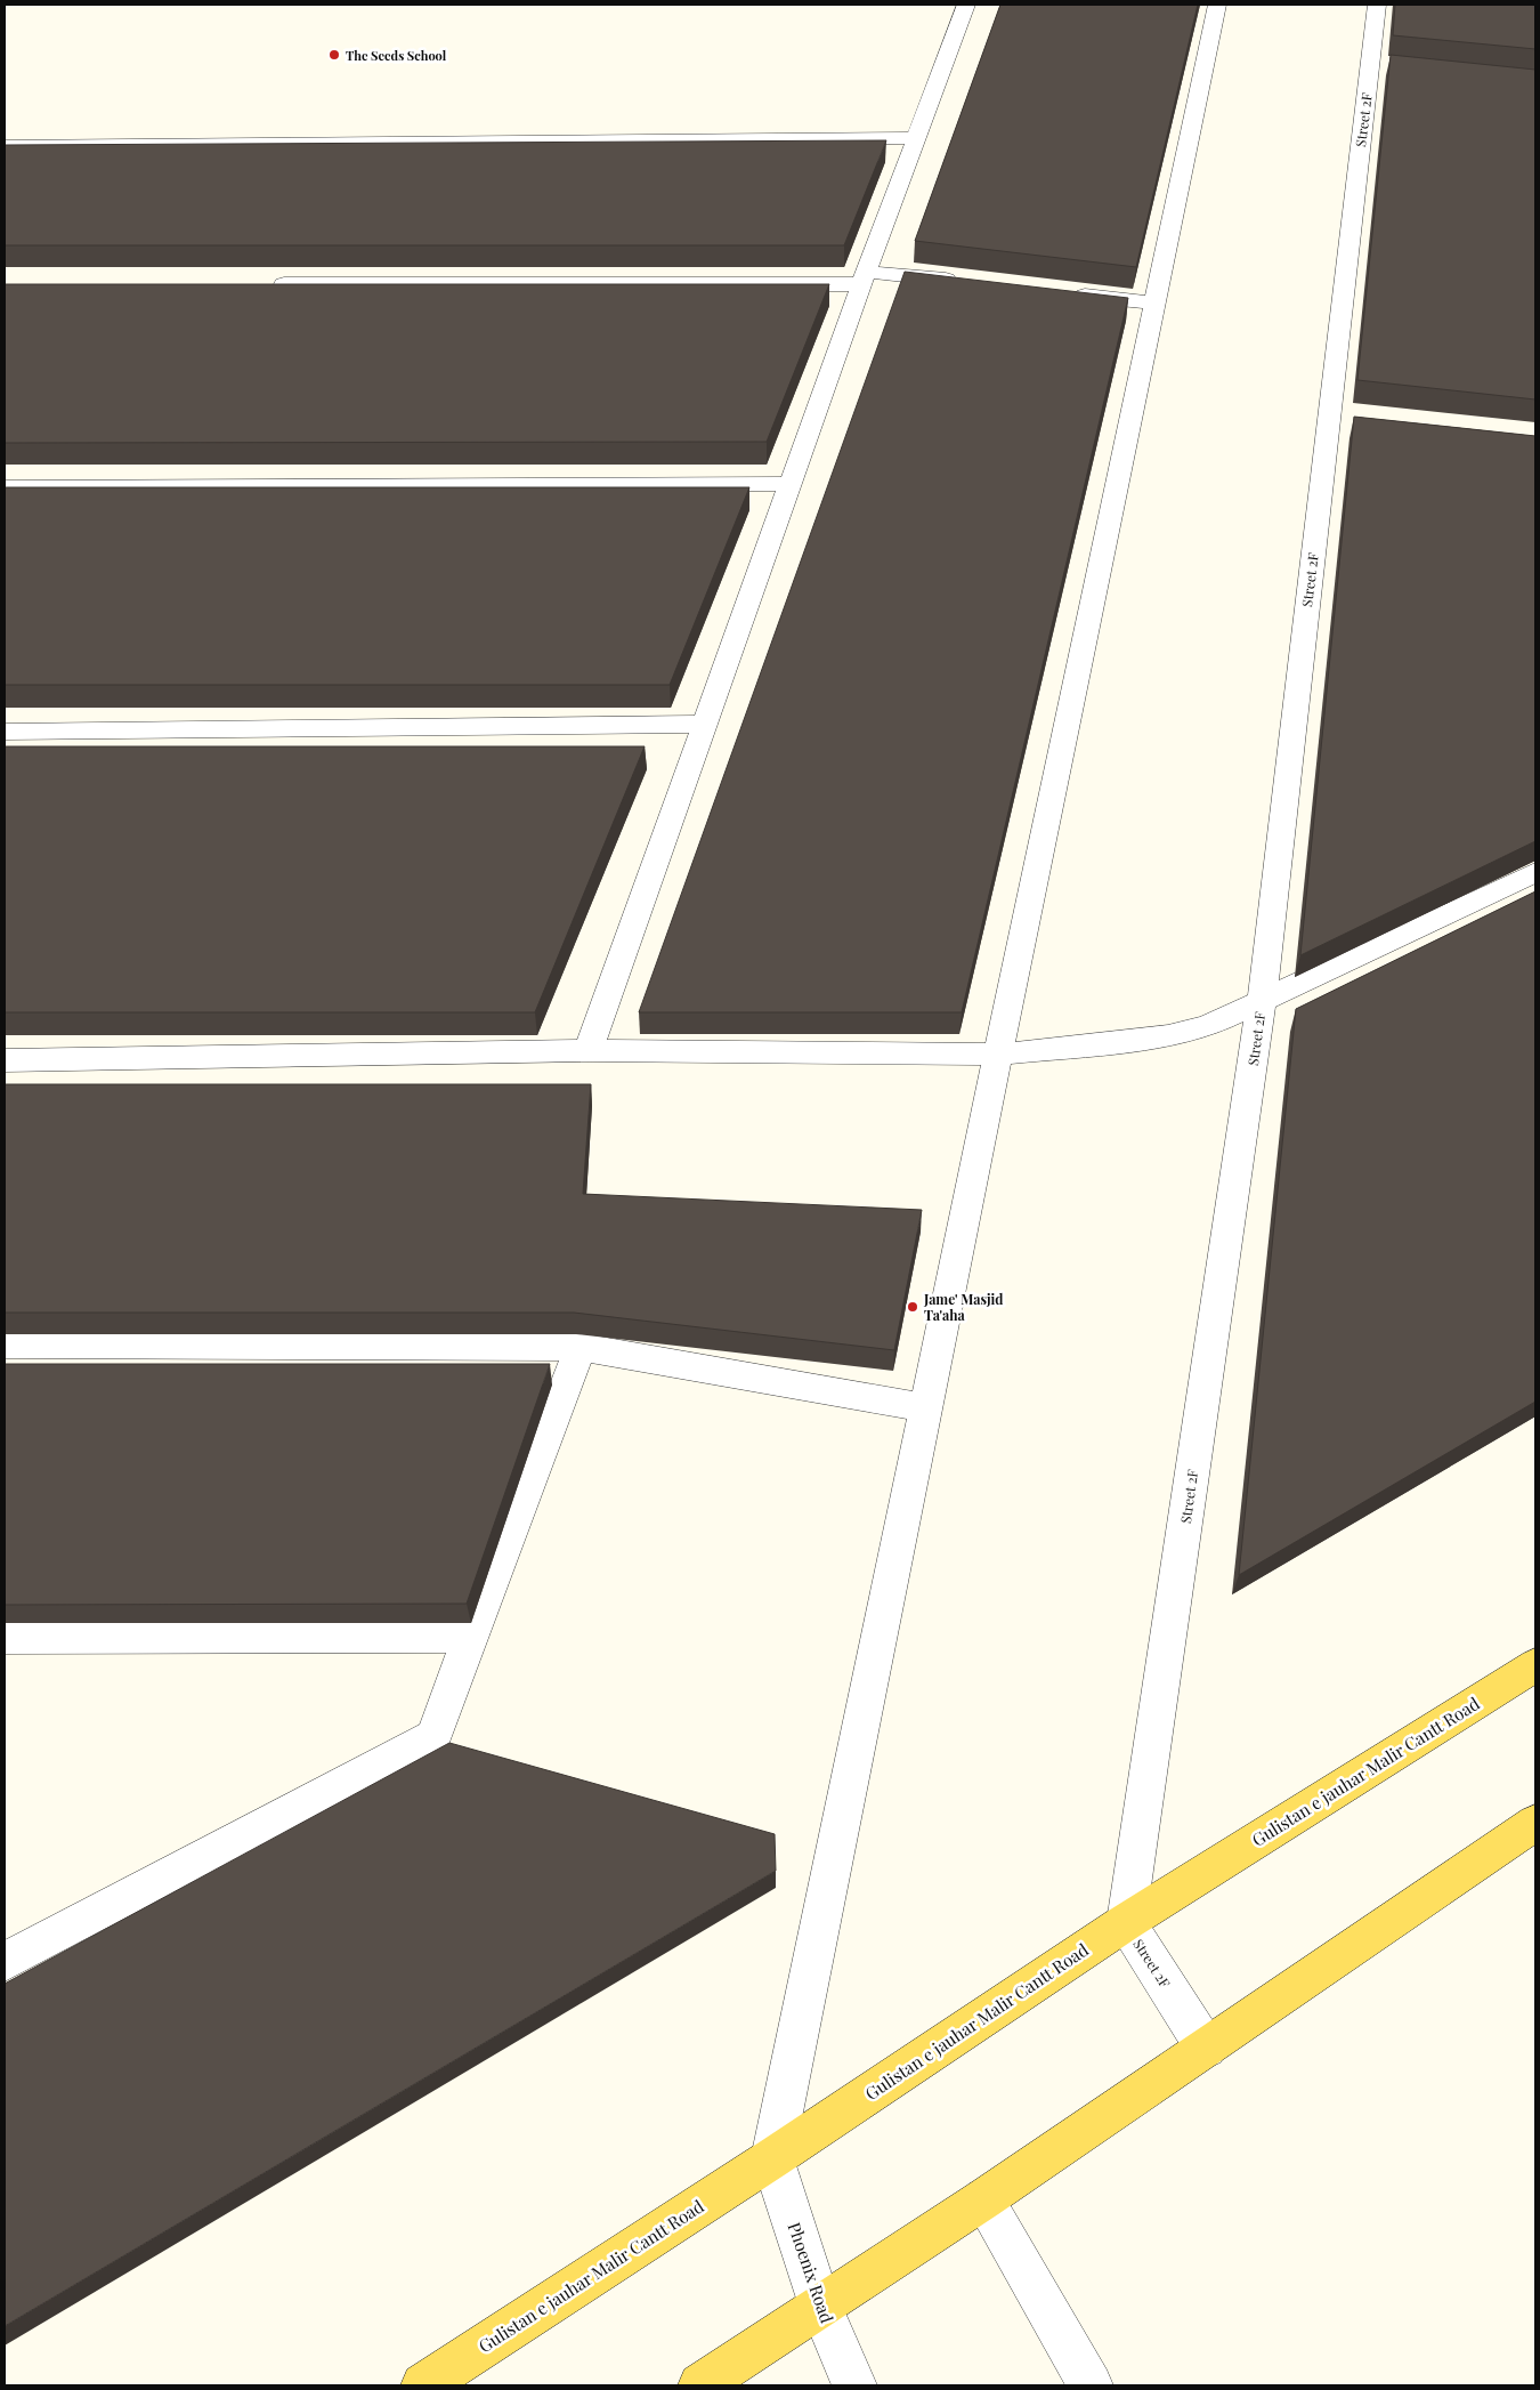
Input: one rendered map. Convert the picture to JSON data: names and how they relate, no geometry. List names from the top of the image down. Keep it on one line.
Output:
{"streets":{"main road":["Gulistan e jauhar Malir Cantt Road"],"street":["Street 2F","Phoenix Road"]},"crossings":[["Street 2F","Gulistan e jauhar Malir Cantt Road"],["Gulistan e jauhar Malir Cantt Road","Phoenix Road"]],"places":["The Seeds School","Jame' Masjid Ta'aha"]}
